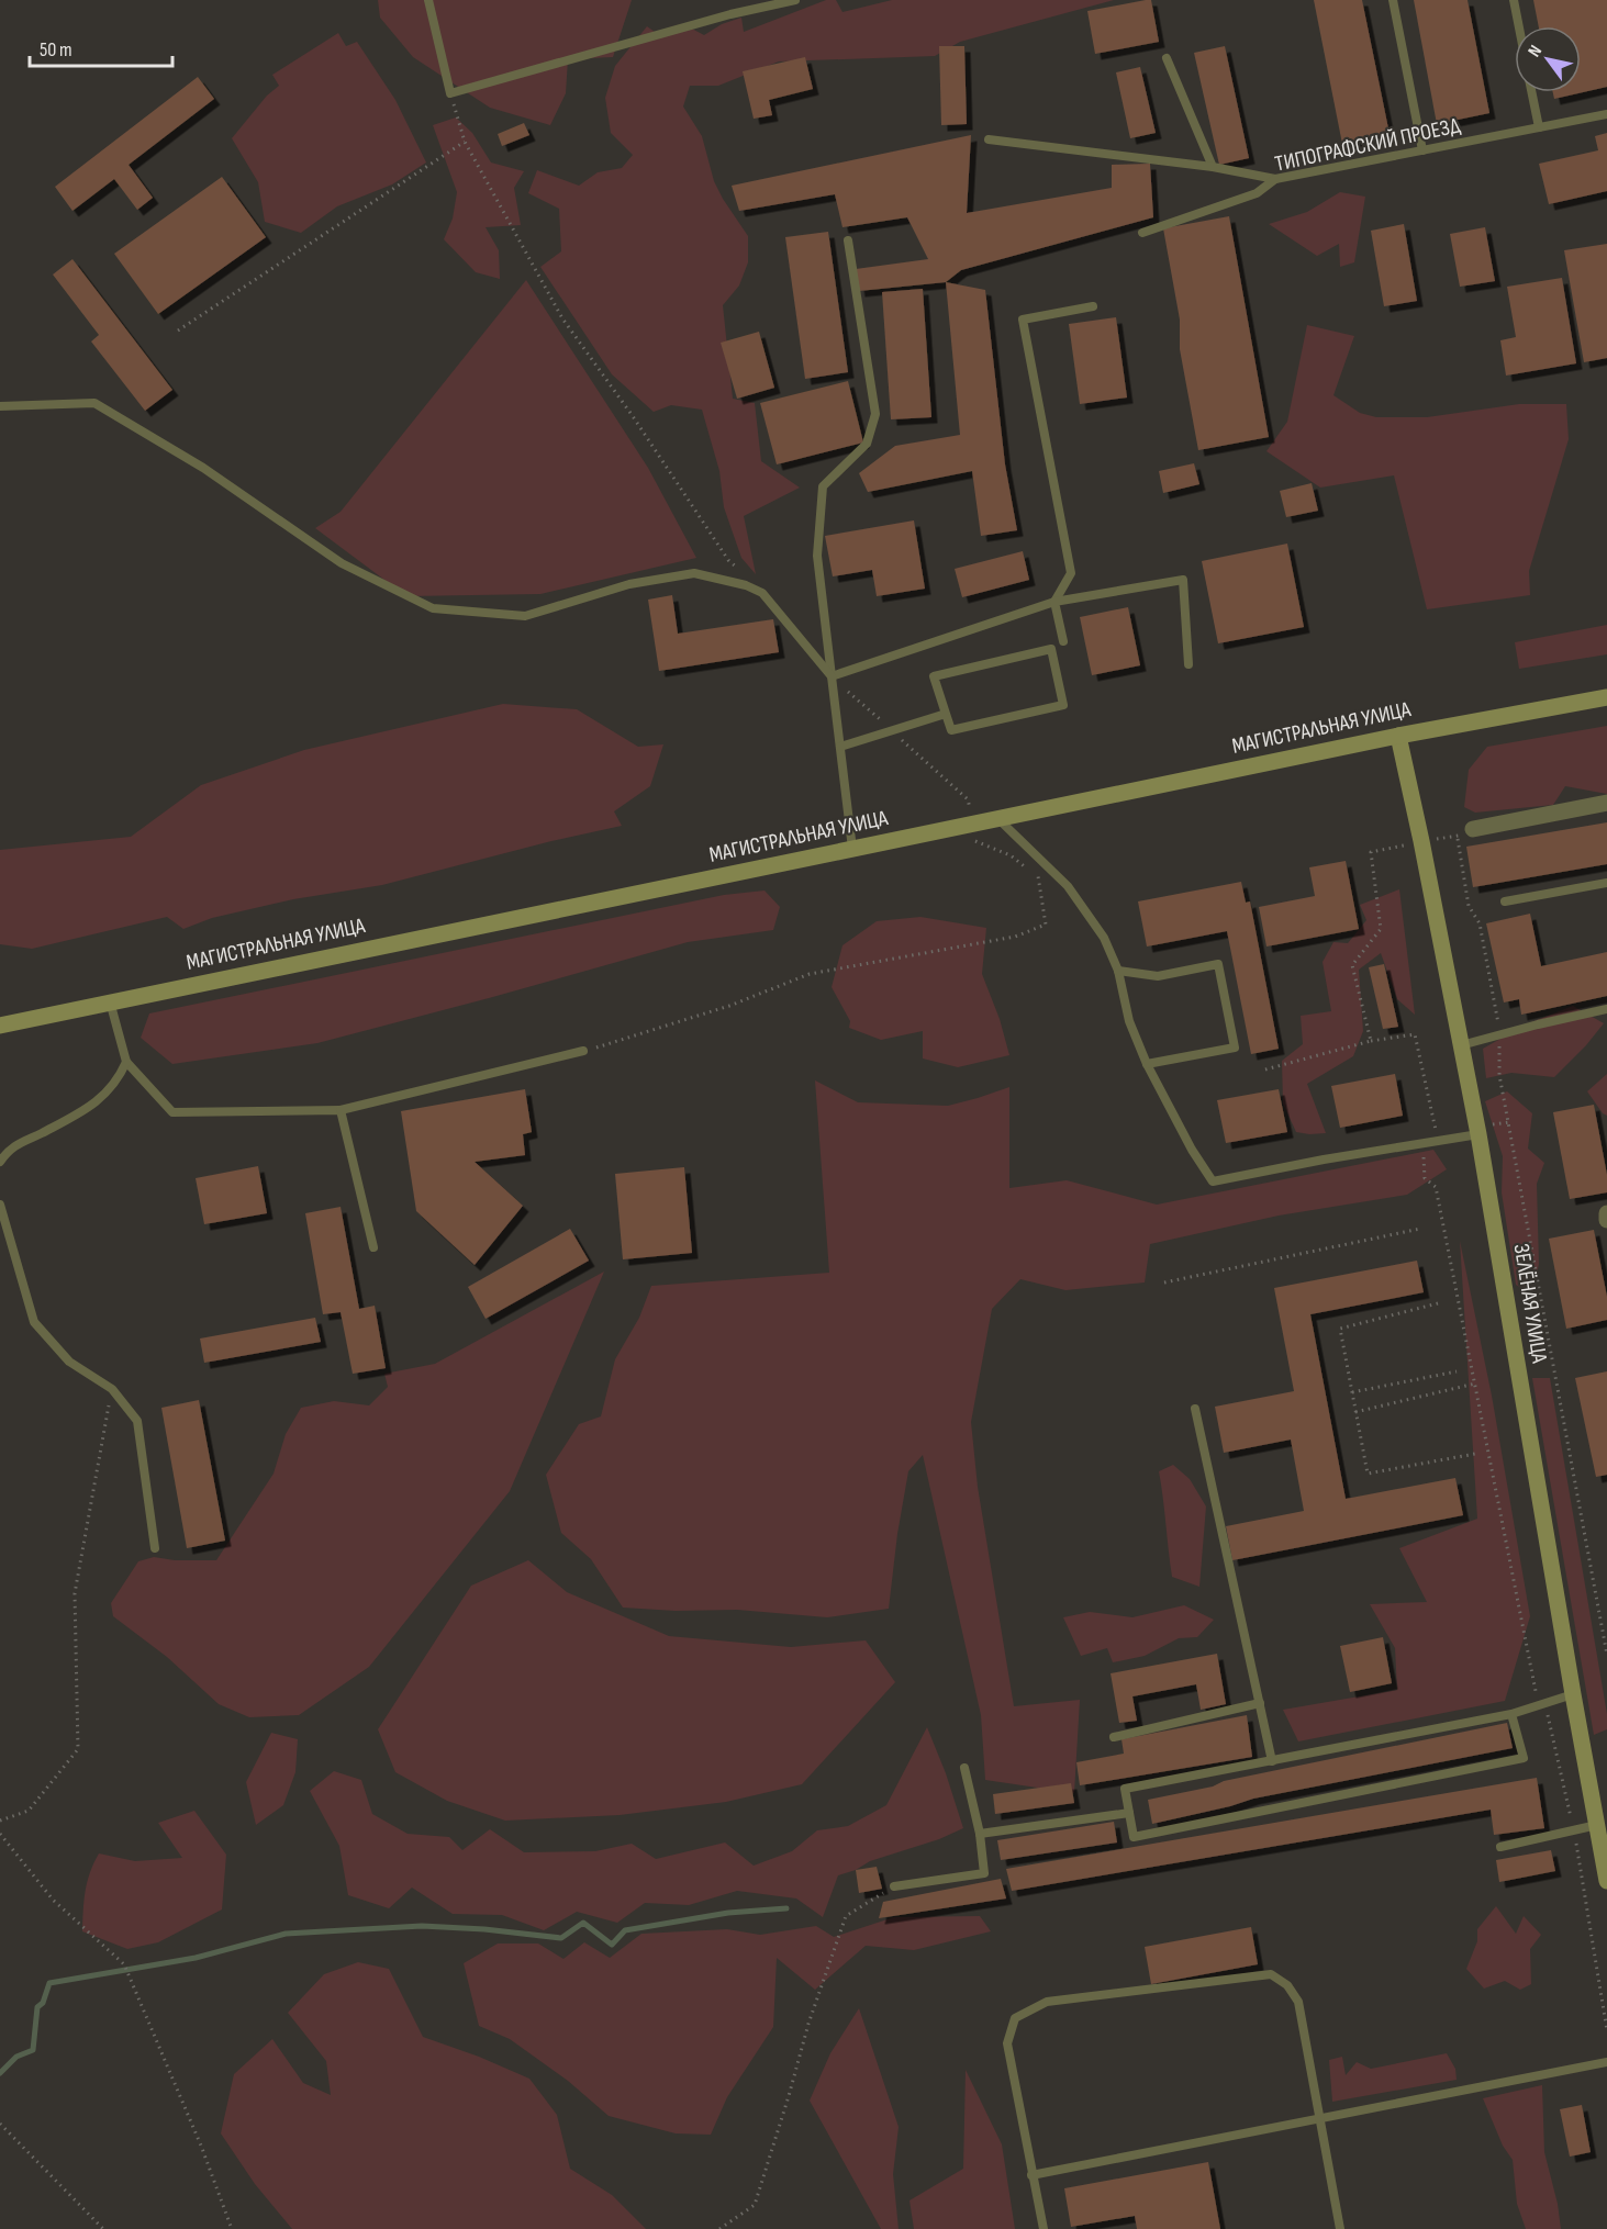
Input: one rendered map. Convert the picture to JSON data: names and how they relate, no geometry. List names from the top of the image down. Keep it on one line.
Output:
{"streets":{"main road":["МАГИСТРАЛЬНАЯ УЛИЦА","ЗЕЛЁНАЯ УЛИЦА"],"lane":["ТИПОГРАФСКИЙ ПРОЕЗД"]},"crossings":[["МАГИСТРАЛЬНАЯ УЛИЦА","ЗЕЛЁНАЯ УЛИЦА"]],"scale_bar":"50 m","north":"top left"}
